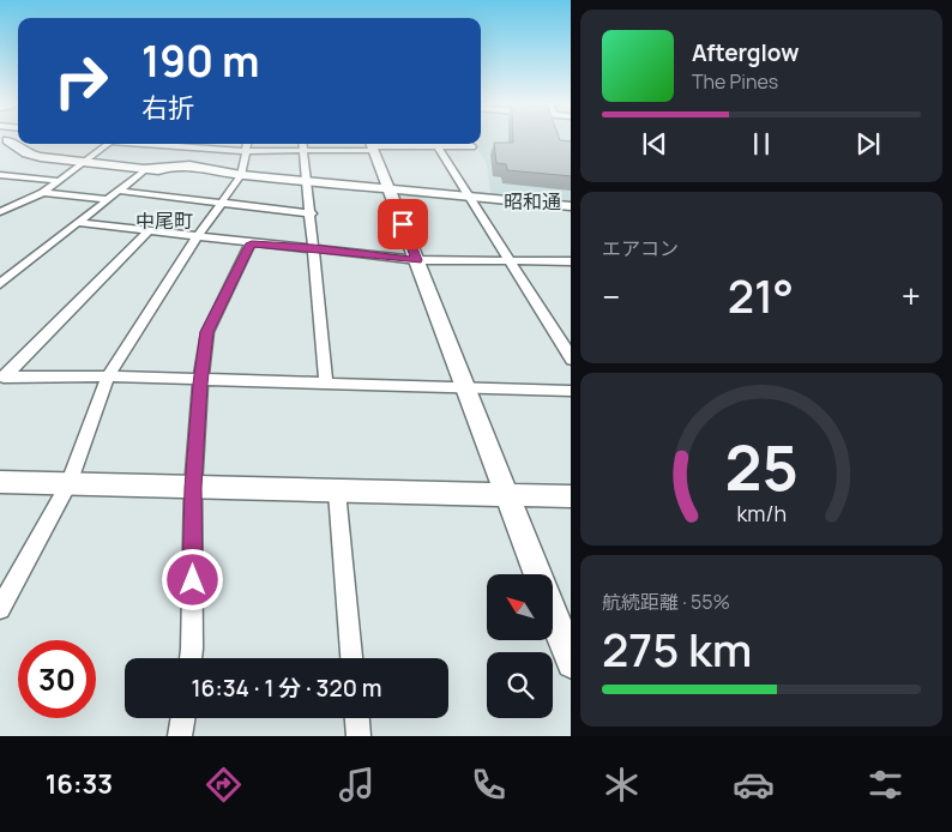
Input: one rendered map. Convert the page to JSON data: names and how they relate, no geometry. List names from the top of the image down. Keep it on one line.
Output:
{"districts":["昭和通","中尾町"],"north":"top left","page":{"turn":["190 m","右折"],"song":["Afterglow","The Pines"],"tile":["エアコン",["航続距離 · 55%","275 km"]],"heat":["−","21°","+"],"limit":"30","trip":"16:34 · 1 分 · 320 m","tabs":"16:33","gauge":["25","km/h"]}}
